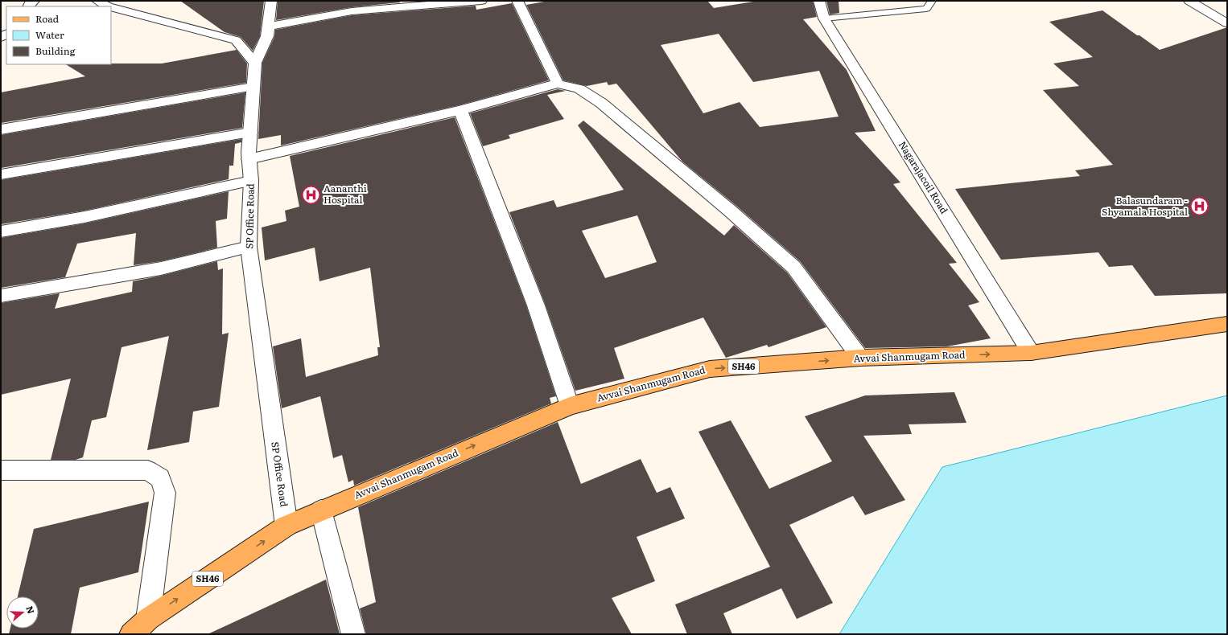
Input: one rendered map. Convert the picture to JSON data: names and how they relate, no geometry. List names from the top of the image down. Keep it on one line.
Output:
{"streets":{"main road":["Avvai Shanmugam Road","SH46"],"street":["Nagarajacoil Road","SP Office Road"]},"crossings":[["Nagarajacoil Road","Avvai Shanmugam Road"],["SP Office Road","Avvai Shanmugam Road"]],"one_way":["Avvai Shanmugam Road"],"places":{"hospital":["Aananthi Hospital","Balasundaram - Shyamala Hospital"]},"legend":["Road","Water","Building"],"north":"right"}
